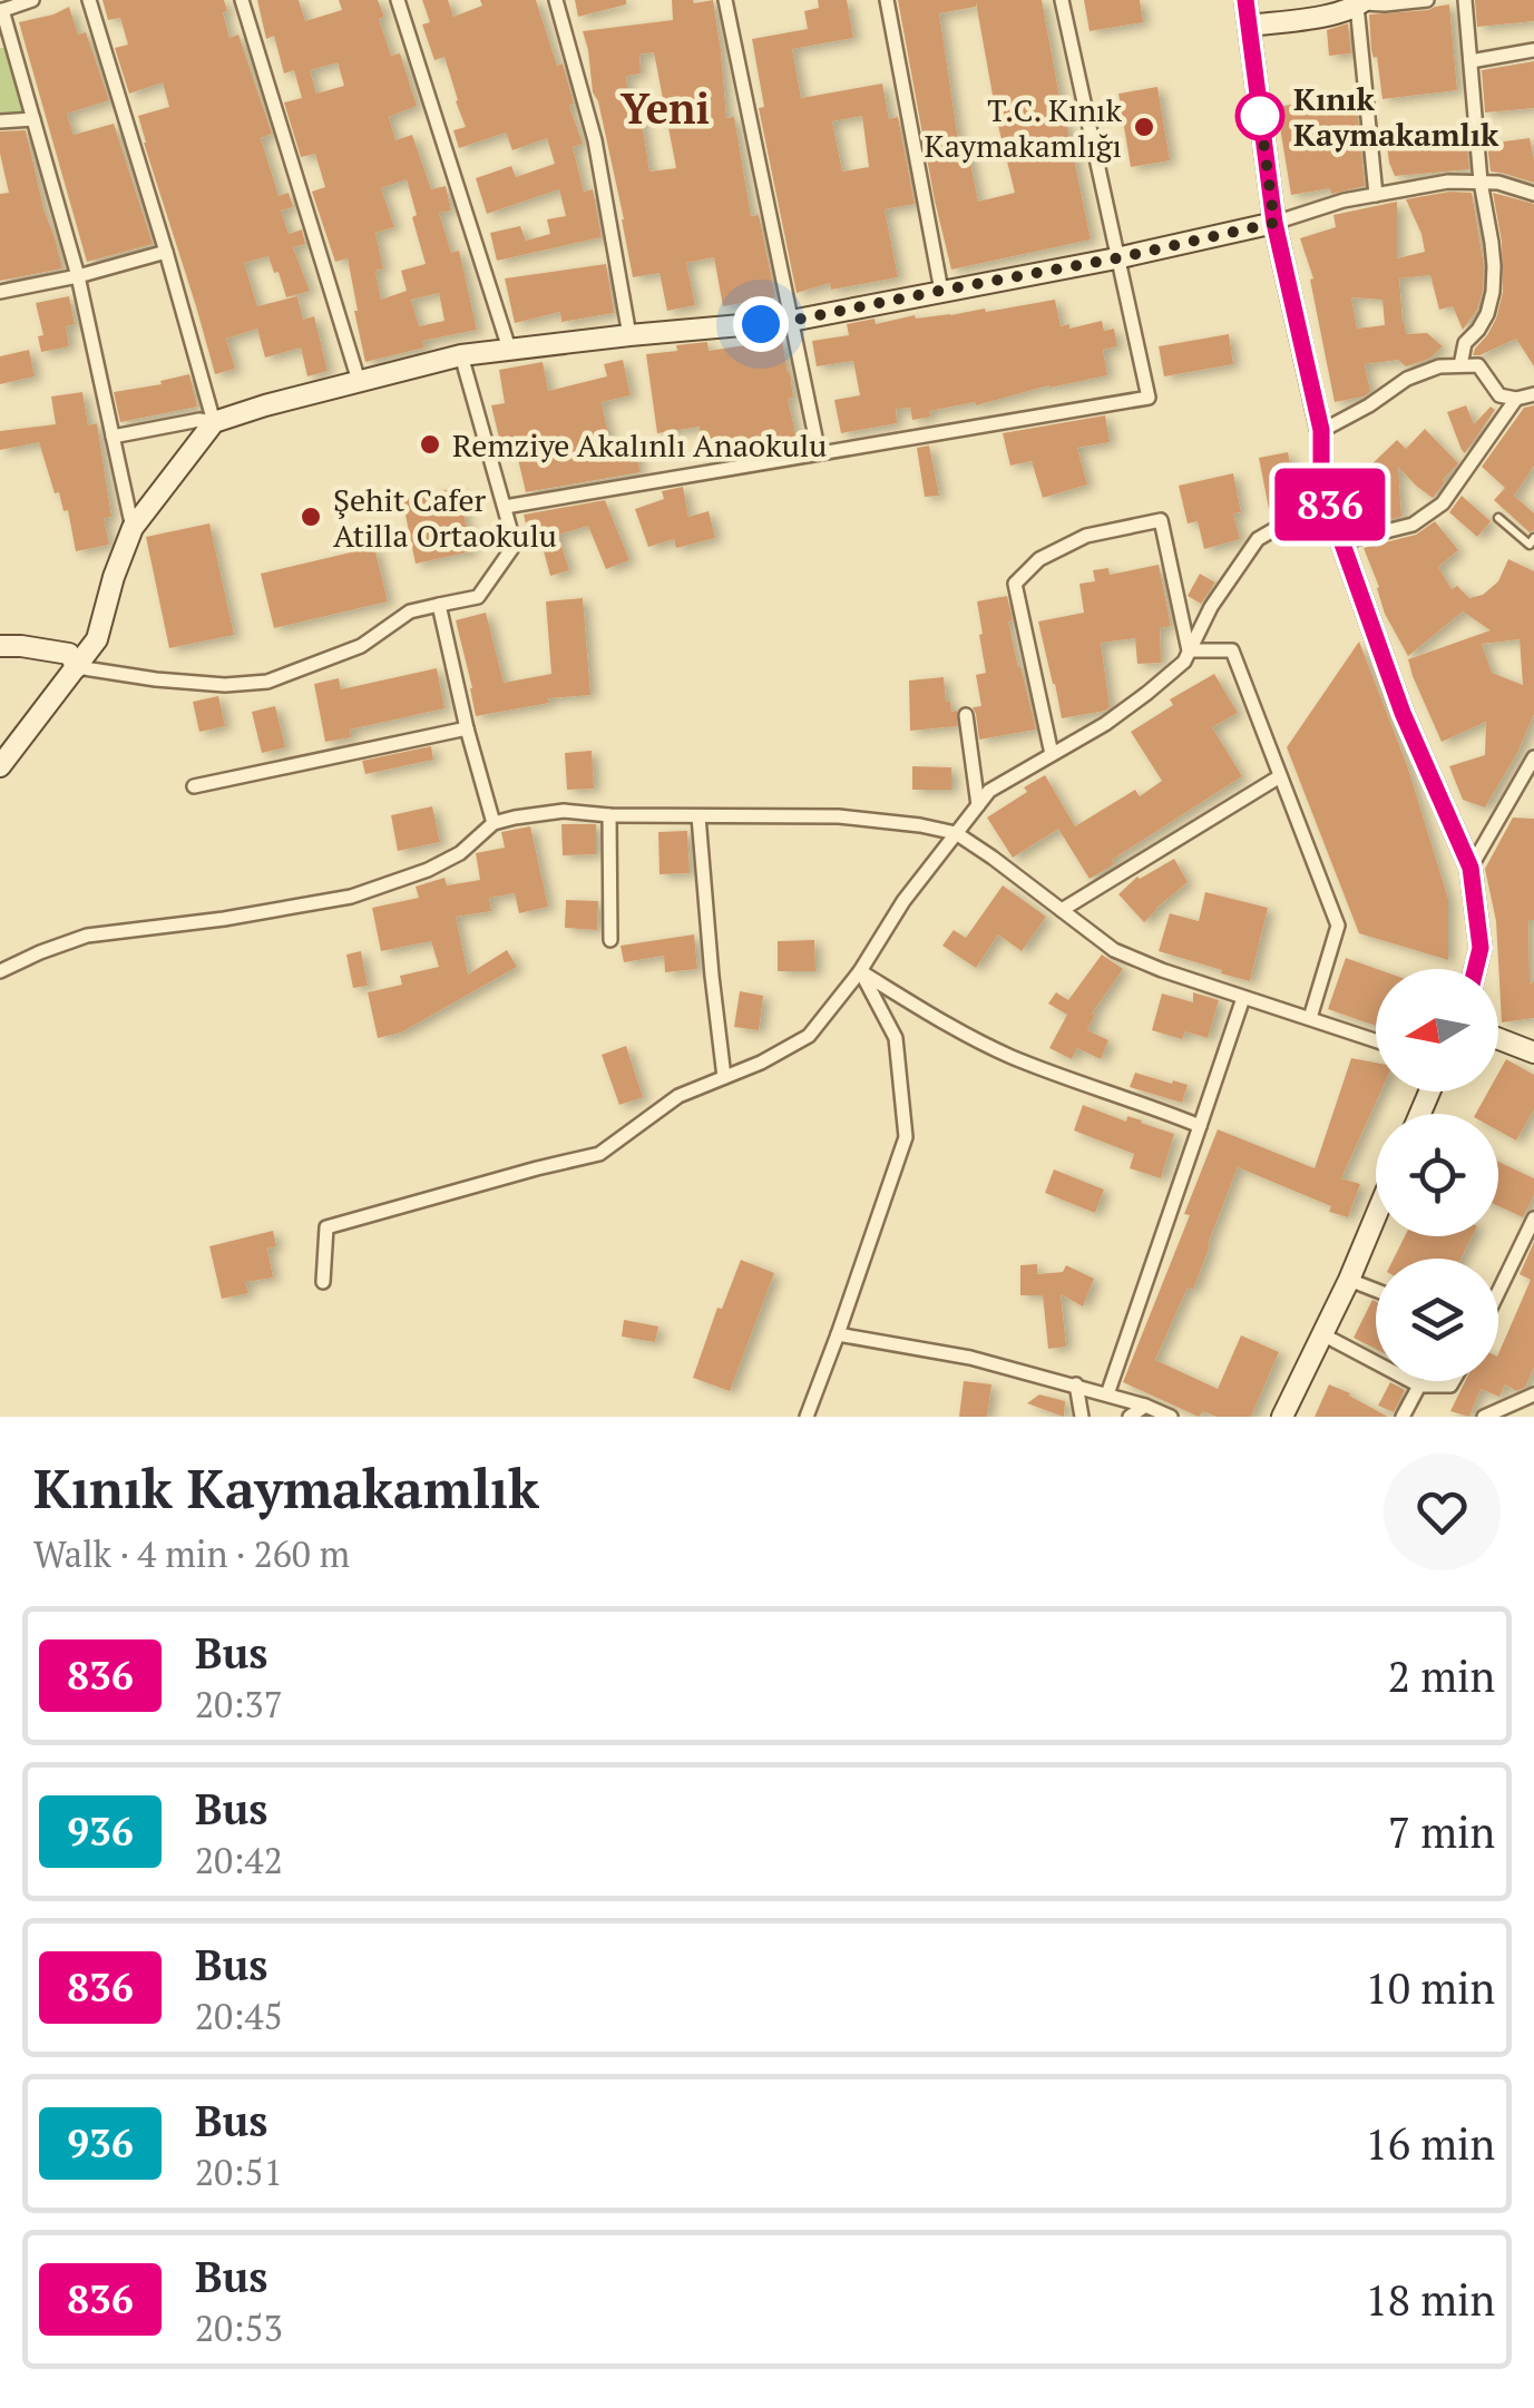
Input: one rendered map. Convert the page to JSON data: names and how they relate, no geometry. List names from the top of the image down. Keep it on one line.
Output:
{"districts":["Yeni"],"places":["Kınık Kaymakamlık","T.C. Kınık Kaymakamlığı","Remziye Akalınlı Anaokulu","Şehit Cafer Atilla Ortaokulu"],"lines":["bus line 836"],"north":"left","page":{"on_map":"836","heading":["Kınık Kaymakamlık","Walk · 4 min · 260 m"],"list":[{"mark":"836","name":"Bus","note":"20:37","value":"2 min"},{"mark":"936","name":"Bus","note":"20:42","value":"7 min"},{"mark":"836","name":"Bus","note":"20:45","value":"10 min"},{"mark":"936","name":"Bus","note":"20:51","value":"16 min"},{"mark":"836","name":"Bus","note":"20:53","value":"18 min"}]}}
